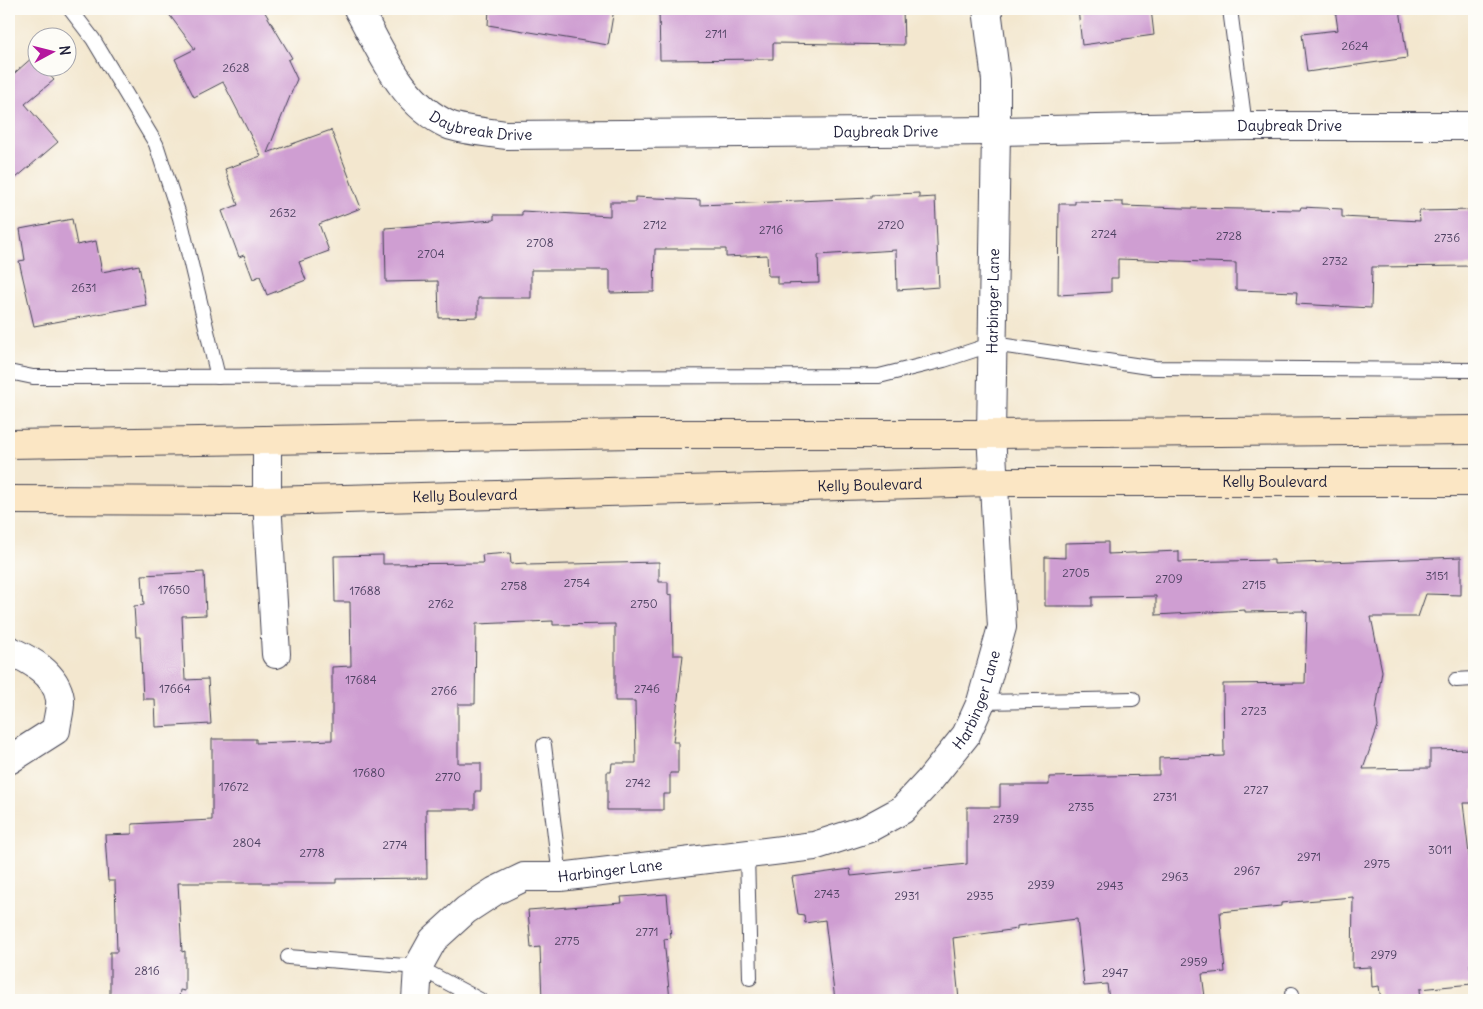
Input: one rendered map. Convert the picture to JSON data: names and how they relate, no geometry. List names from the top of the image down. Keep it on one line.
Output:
{"streets":{"main road":["Kelly Boulevard"],"street":["Daybreak Drive","Harbinger Lane"]},"crossings":[["Daybreak Drive","Harbinger Lane"],["Harbinger Lane","Kelly Boulevard"]],"house_numbers":["2711","2624","2628","2632","2712","2720","2716","2724","2728","2736","2708","2704","2732","2631","2705","3151","2709","2754","2715","2758","17650","17688","2762","2750","17684","17664","2746","2766","2723","17680","2770","2742","17672","2727","2731","2735","2739","2804","2774","3011","2778","2971","2975","2967","2963","2939","2943","2743","2931","2935","2771","2775","2979","2959","2816","2947"],"north":"right"}
